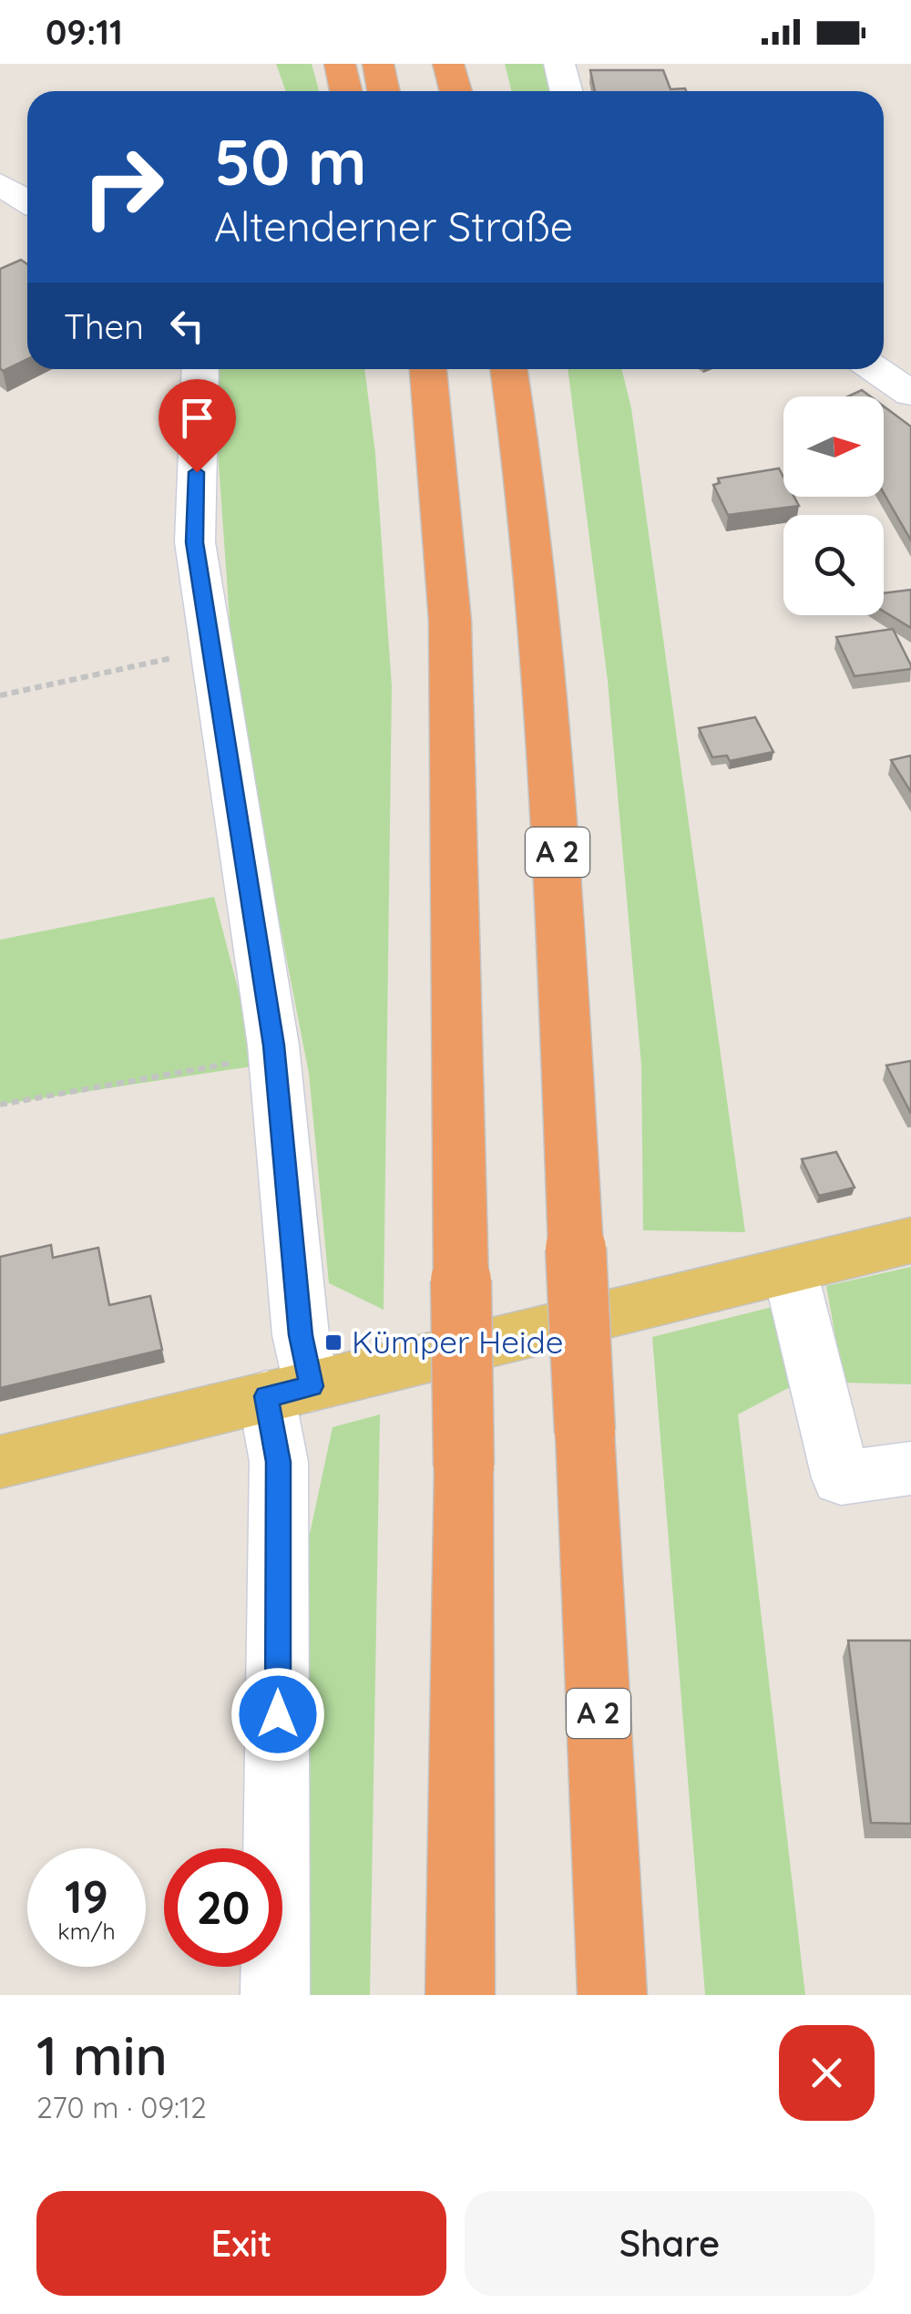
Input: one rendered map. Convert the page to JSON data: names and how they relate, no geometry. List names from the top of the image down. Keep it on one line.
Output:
{"streets":{"highway":["A 2"]},"places":{"transit":["Kümper Heide"]},"north":"right","page":{"status":"09:11","turn":["50 m","Altenderner Straße"],"then":"Then","speed":"19 km/h","limit":"20","heading":["1 min","270 m · 09:12"],"buttons":["Exit","Share"]}}
